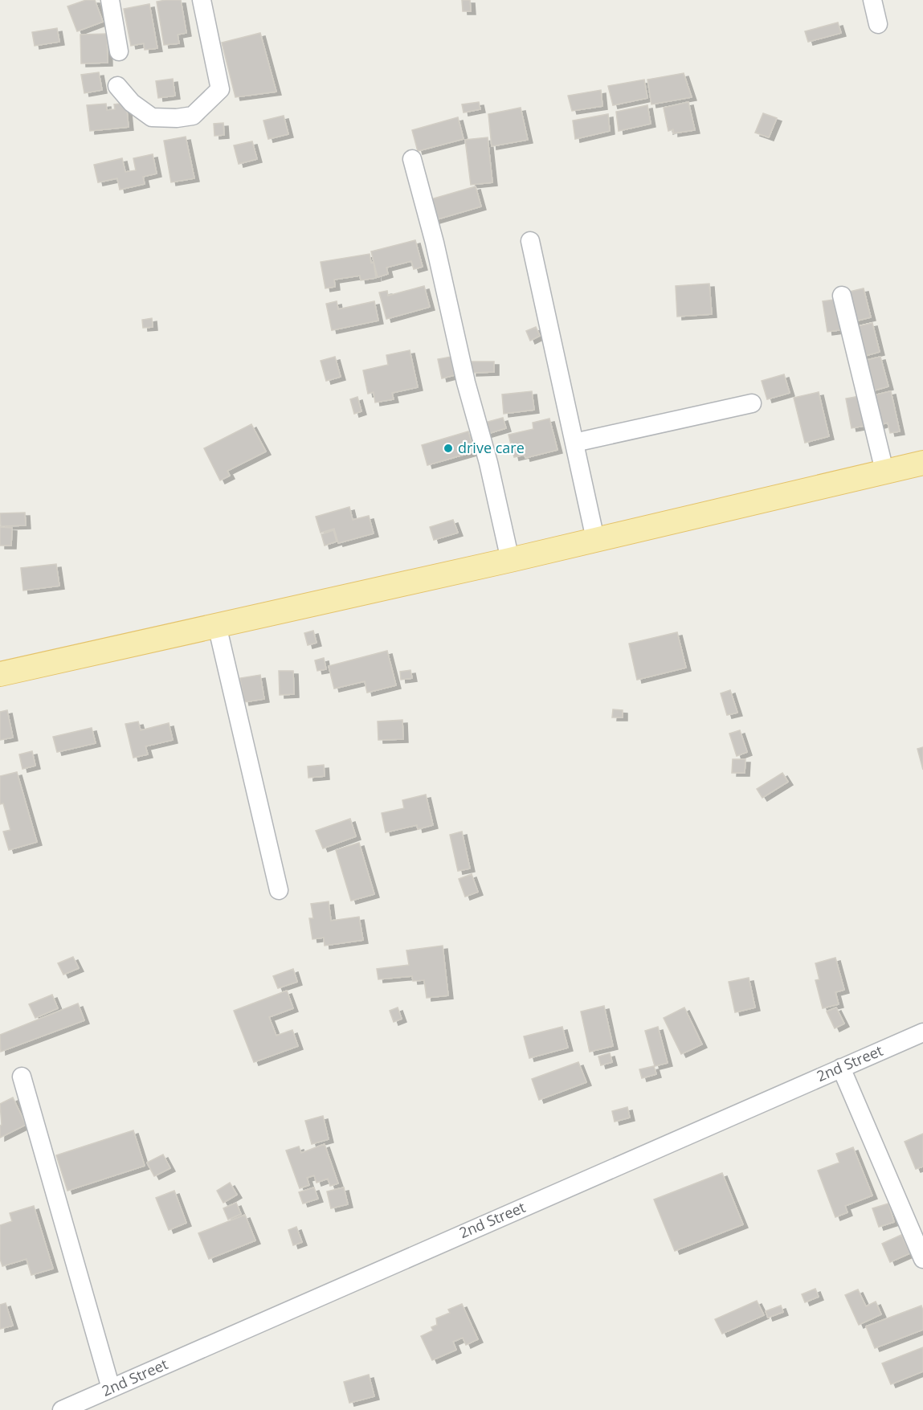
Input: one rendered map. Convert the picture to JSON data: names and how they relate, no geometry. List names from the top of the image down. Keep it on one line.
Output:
{"streets":{"street":["2nd Street"]},"places":["drive care"]}
